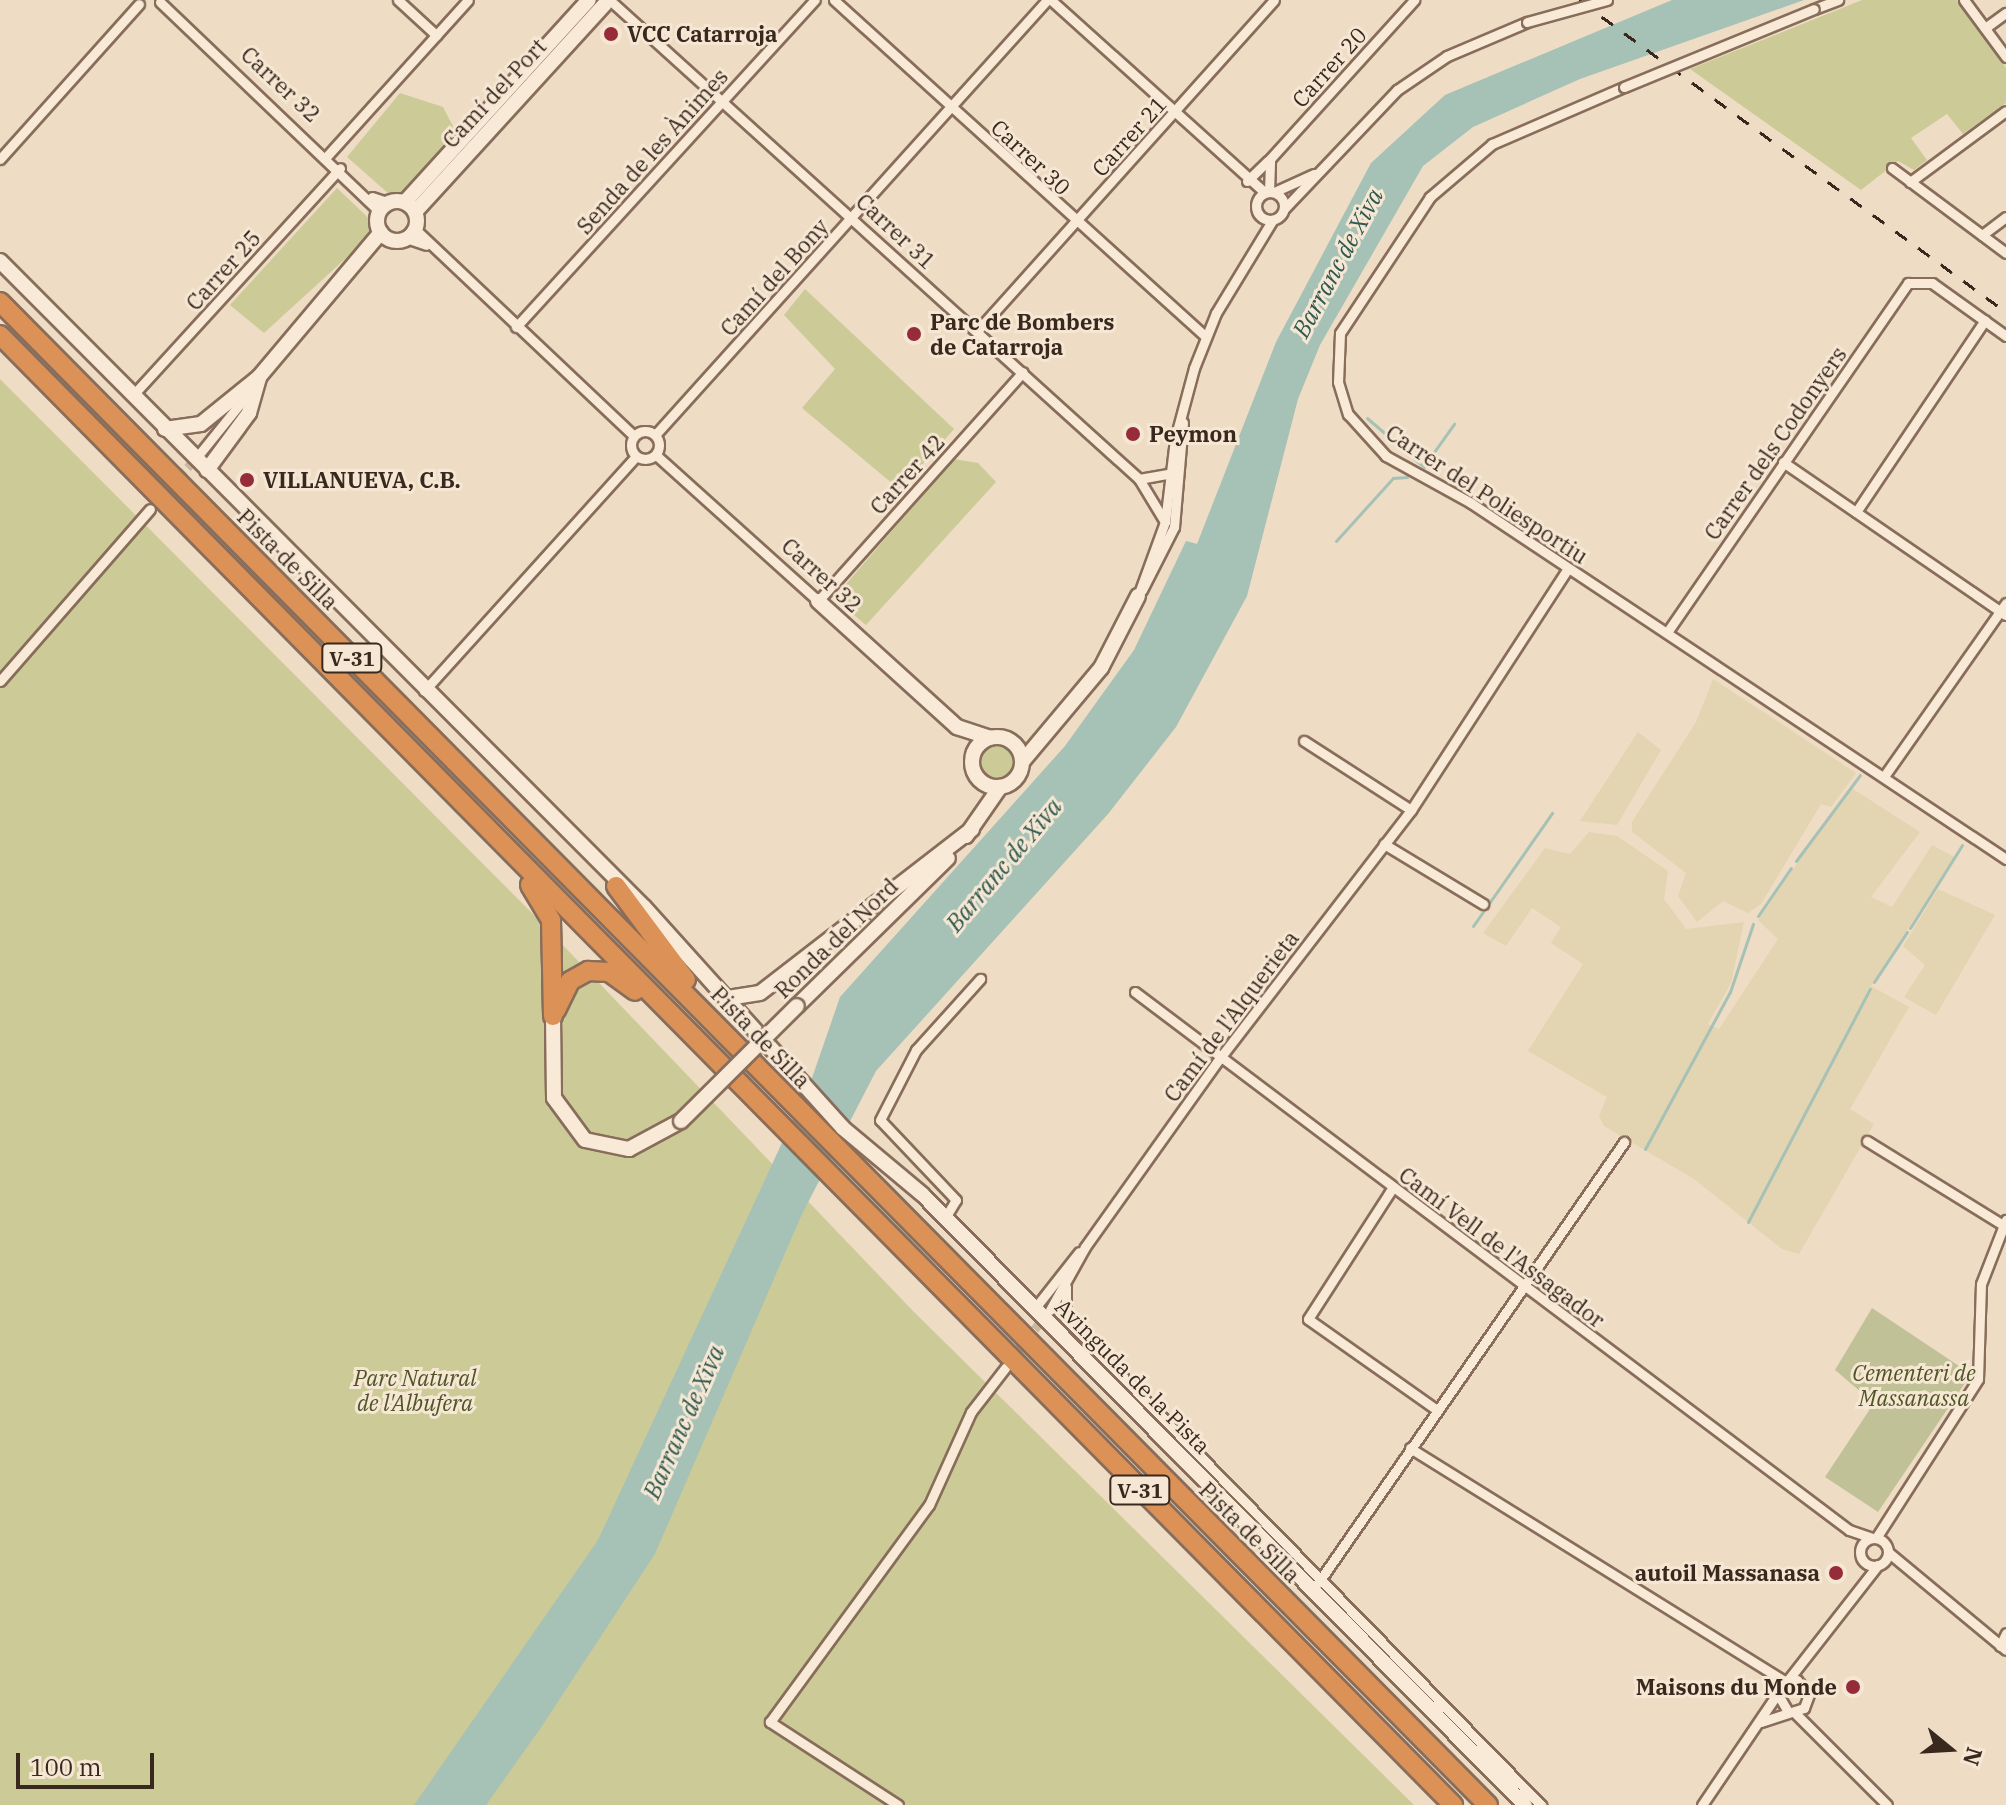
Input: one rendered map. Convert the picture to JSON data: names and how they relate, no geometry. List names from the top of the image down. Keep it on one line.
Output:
{"streets":{"highway":["Pista de Silla","V-31"],"street":["Carrer 20","Carrer 32","Camí del Port","Carrer 21","Senda de les Ànimes","Carrer 30","Carrer 31","Carrer 25","Camí del Bony","Carrer dels Codonyers","Carrer 42","Carrer del Poliesportiu","Ronda del Nord","Camí de l'Alquerieta","Camí Vell de l'Assagador","Avinguda de la Pista"]},"crossings":[["Carrer 32","Carrer 25"],["Carrer 32","Carrer 42"],["Carrer 32","Ronda del Nord"],["Camí del Port","Carrer 31"],["Carrer 21","Carrer 30"],["Carrer 21","Carrer 31"],["Senda de les Ànimes","Carrer 31"],["Carrer 30","Camí del Bony"],["Carrer 31","Camí del Bony"],["Carrer 31","Carrer 42"],["Carrer 25","Avinguda de la Pista"],["Carrer dels Codonyers","Carrer del Poliesportiu"],["Carrer del Poliesportiu","Camí de l'Alquerieta"],["Camí de l'Alquerieta","Camí Vell de l'Assagador"],["Camí de l'Alquerieta","Avinguda de la Pista"]],"water":["Barranc de Xiva"],"parks":["Cementeri de Massanassa","Parc Natural de l'Albufera"],"places":["VCC Catarroja","Parc de Bombers de Catarroja","Peymon","VILLANUEVA, C.B.","autoil Massanasa","Maisons du Monde"],"scale_bar":"100 m","north":"right"}
